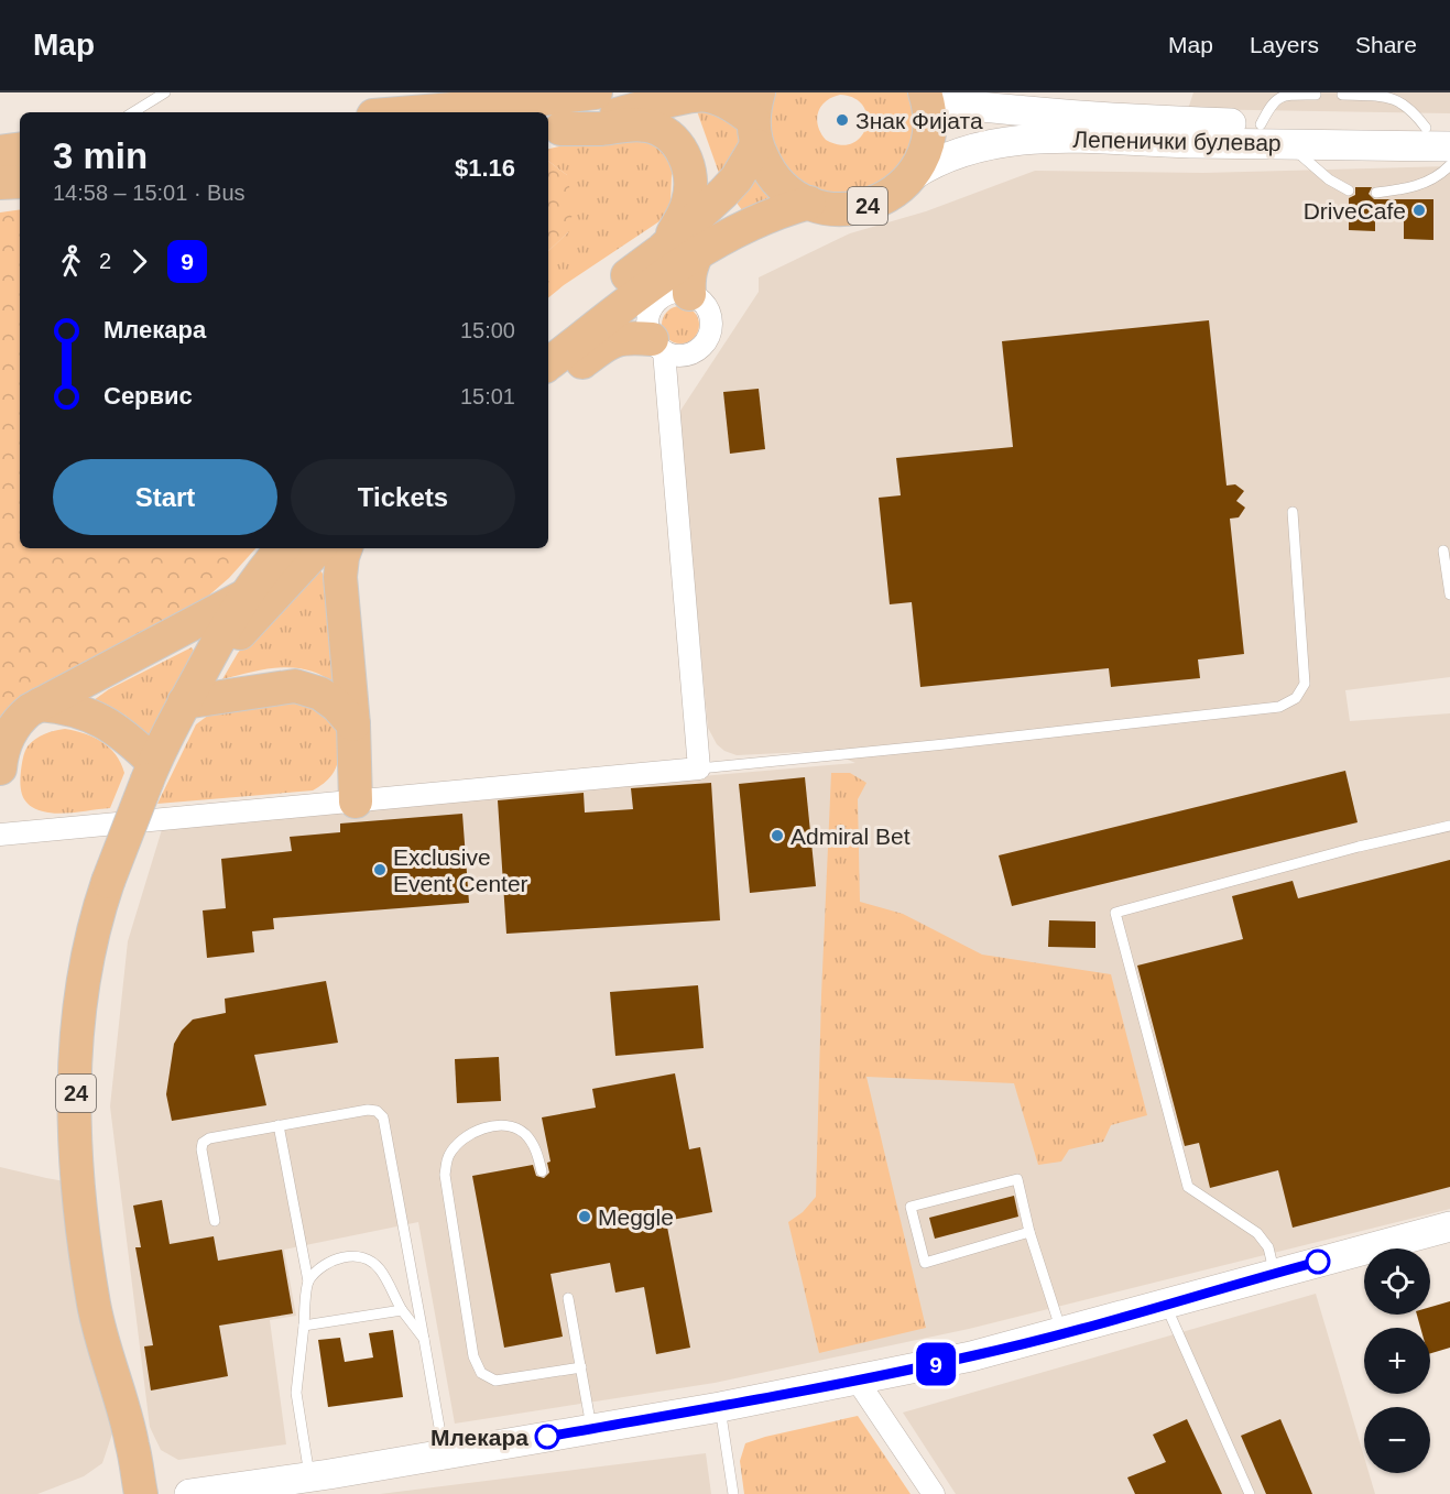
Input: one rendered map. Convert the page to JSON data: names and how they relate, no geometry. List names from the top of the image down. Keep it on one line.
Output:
{"streets":{"main road":["24"],"street":["Лепенички булевар"]},"crossings":[["Лепенички булевар","24"]],"places":["Знак Фијата","DriveCafe","Admiral Bet","Exclusive Event Center","Meggle","Млекара"],"lines":["bus line 9"],"page":{"header":"Map","nav":["Map","Layers","Share"],"on_map":"9","heading":["3 min","14:58 – 15:01 · Bus","$1.16"],"legs":["2","9"],"list":[{"name":"Млекара","value":"15:00"},{"name":"Сервис","value":"15:01"}],"buttons":["Start","Tickets"],"map_buttons":["+","−"]}}
